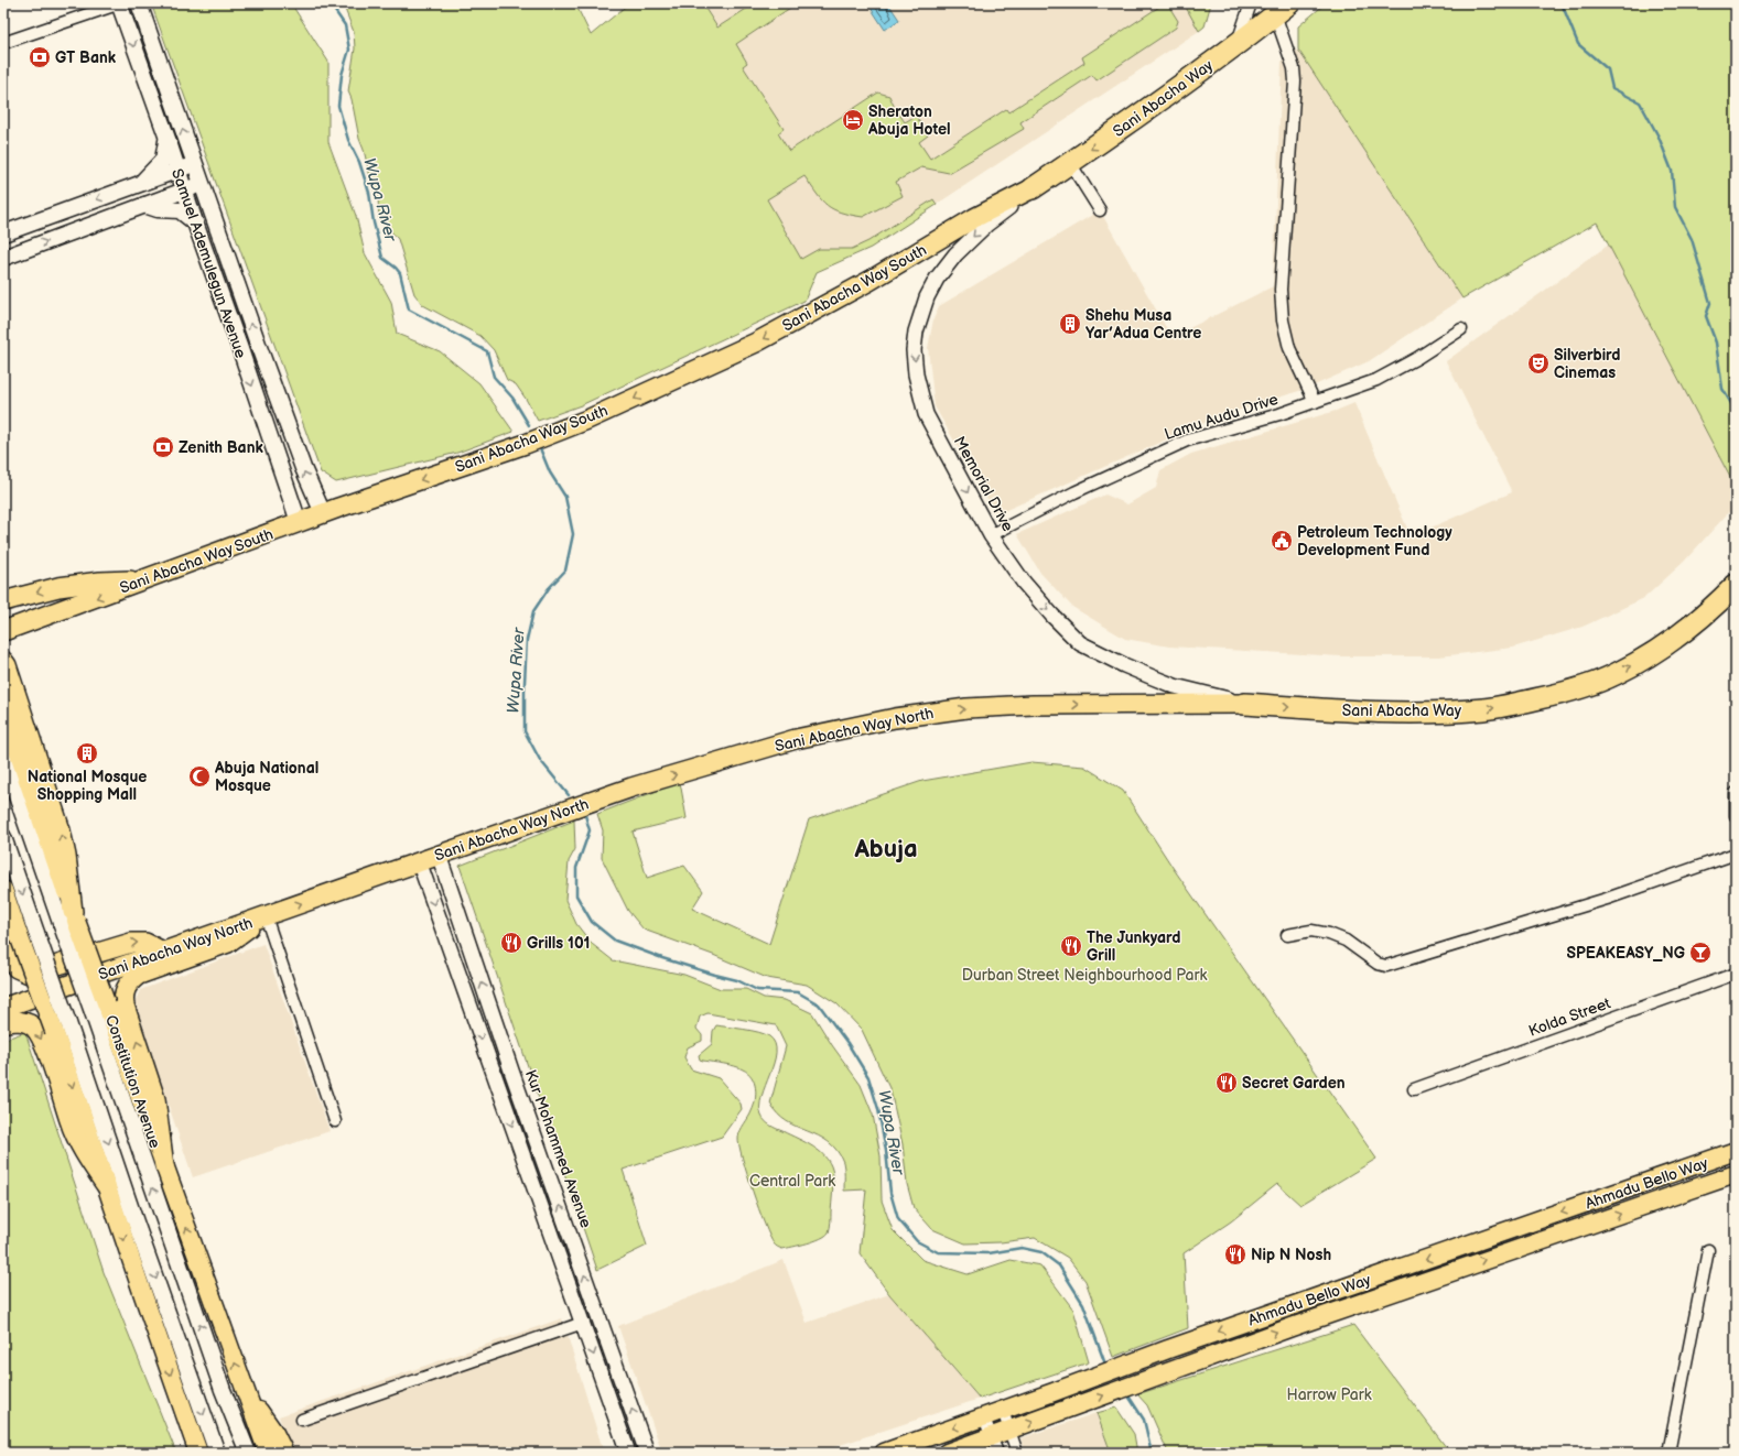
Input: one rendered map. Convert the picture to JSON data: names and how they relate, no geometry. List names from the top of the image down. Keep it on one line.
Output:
{"streets":{"highway":["Sani Abacha Way","Sani Abacha Way South","Sani Abacha Way North"],"main road":["Samuel Ademulegun Avenue","Constitution Avenue","Ahmadu Bello Way"],"street":["Lamu Audu Drive","Memorial Drive","Kolda Street","Kur Mohammed Avenue"]},"crossings":[["Sani Abacha Way","Sani Abacha Way South"],["Sani Abacha Way","Memorial Drive"],["Sani Abacha Way","Sani Abacha Way North"],["Samuel Ademulegun Avenue","Sani Abacha Way South"],["Sani Abacha Way South","Memorial Drive"],["Lamu Audu Drive","Memorial Drive"],["Sani Abacha Way North","Kur Mohammed Avenue"]],"one_way":["Sani Abacha Way South","Sani Abacha Way North"],"districts":["Abuja"],"water":["Wupa River"],"parks":["Durban Street Neighbourhood Park","Central Park","Harrow Park"],"places":{"bank":["GT Bank","Zenith Bank"],"hotel":["Sheraton Abuja Hotel"],"building":["Shehu Musa Yar’Adua Centre","National Mosque Shopping Mall"],"theatre":["Silverbird Cinemas"],"public building":["Petroleum Technology Development Fund"],"mosque":["Abuja National Mosque"],"restaurant":["Grills 101","The Junkyard Grill","Secret Garden","Nip N Nosh"],"bar":["SPEAKEASY_NG"]}}
